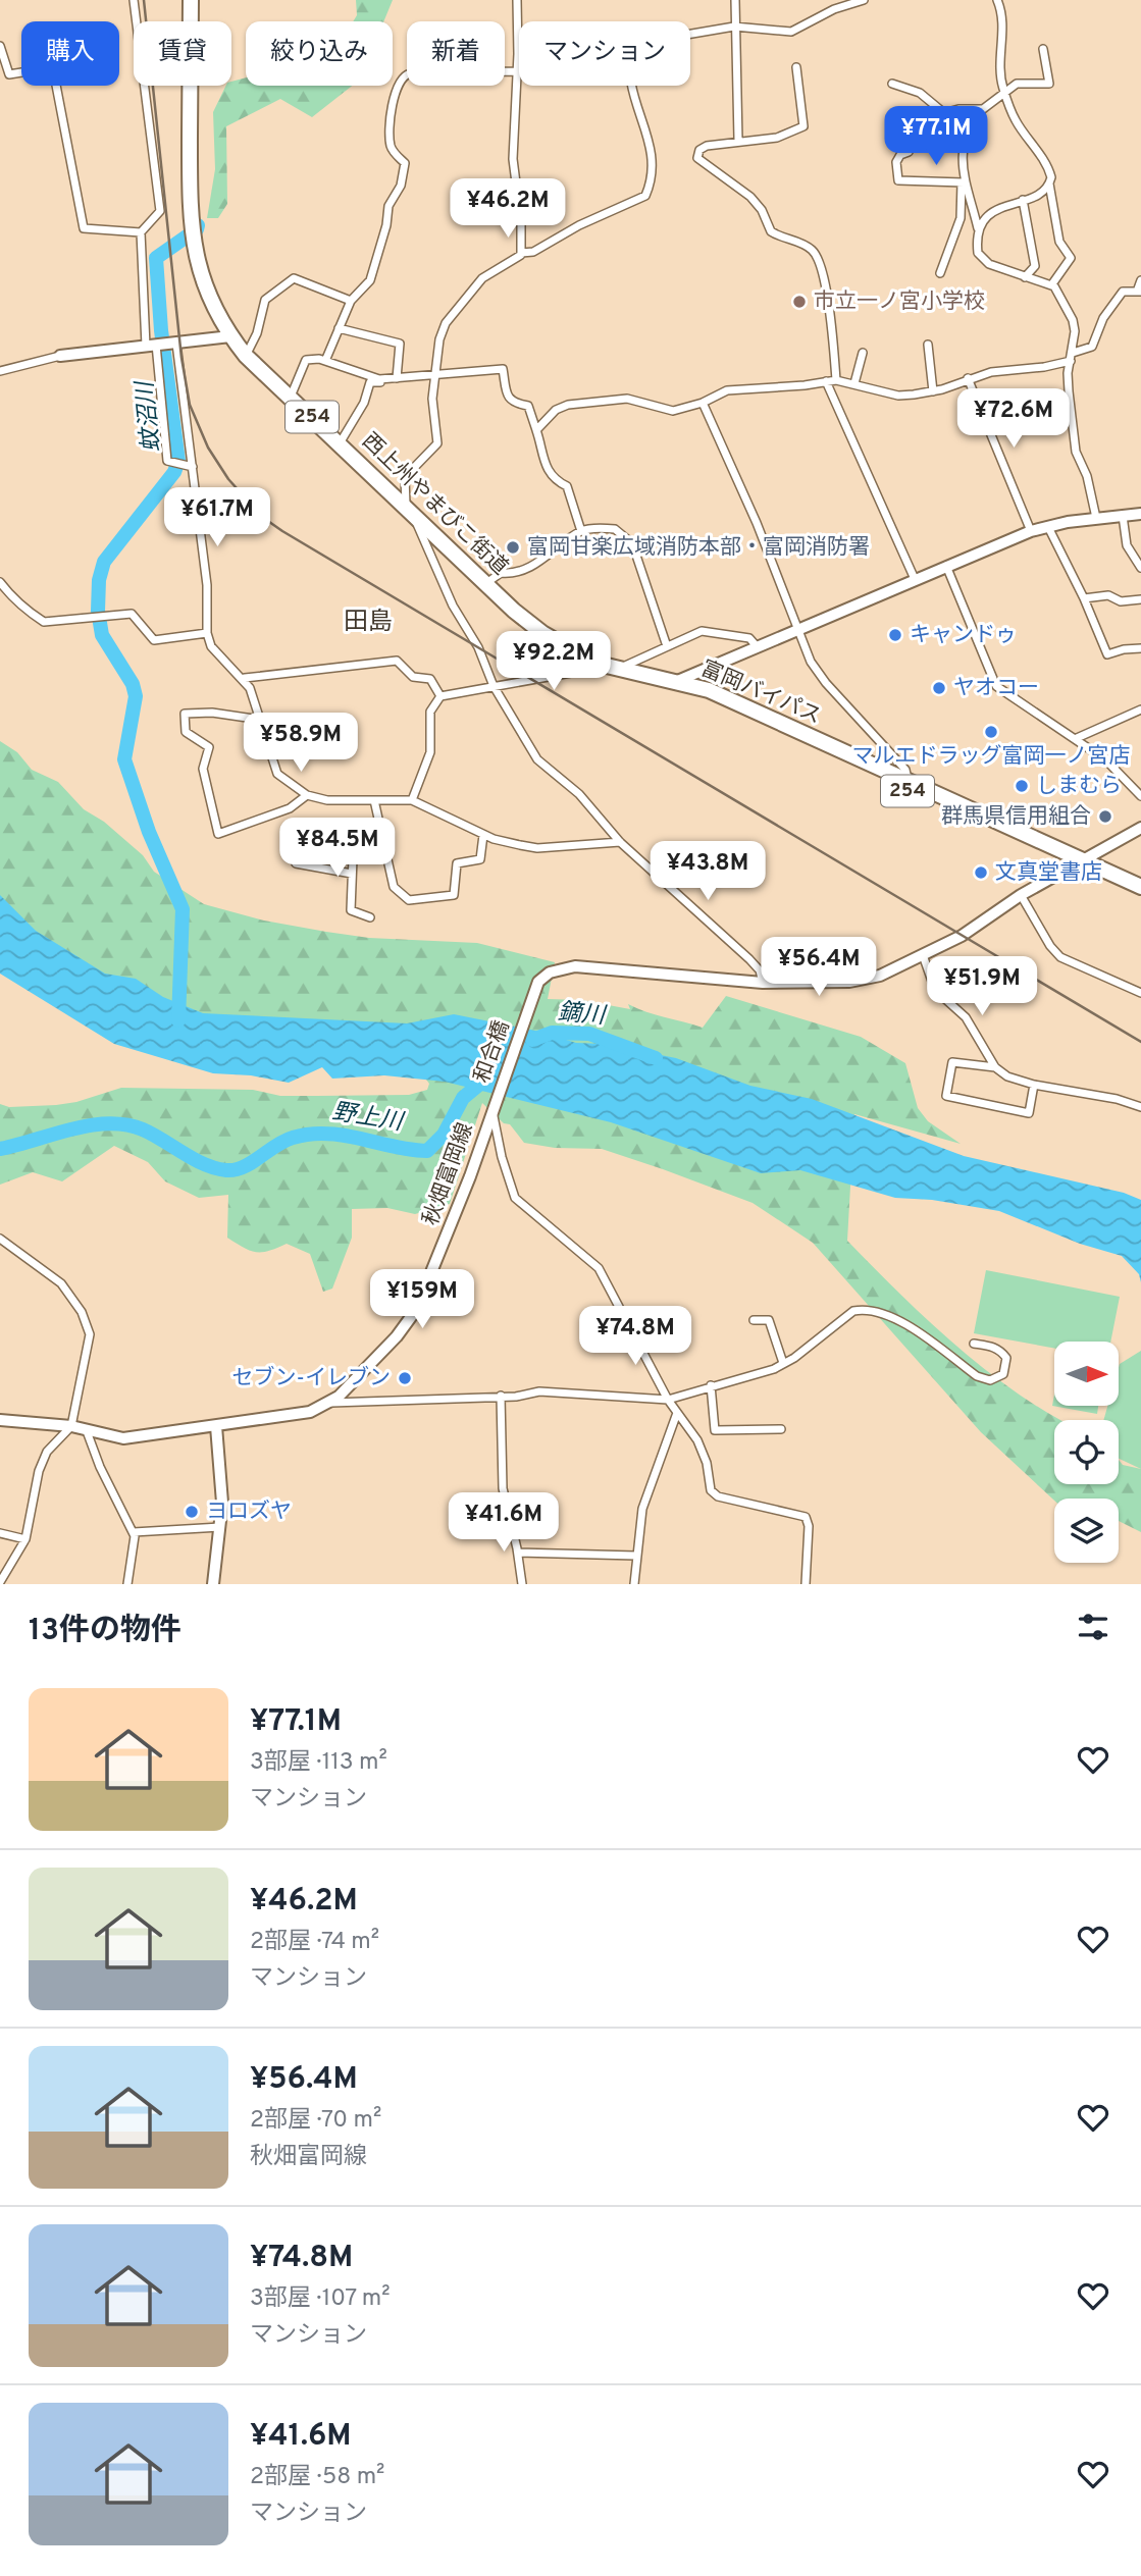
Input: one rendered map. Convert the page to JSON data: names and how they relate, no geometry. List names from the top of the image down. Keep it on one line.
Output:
{"streets":{"highway":["254","西上州やまびこ街道","富岡バイパス"],"main road":["和合橋","秋畑富岡線"]},"crossings":[["西上州やまびこ街道","富岡バイパス"],["和合橋","秋畑富岡線"]],"districts":["田島"],"water":["蚊沼川","鏑川","野上川"],"places":["市立一ノ宮小学校","富岡甘楽広域消防本部・富岡消防署","キャンドゥ","ヤオコー","マルエドラッグ富岡一ノ宮店","しまむら","群馬県信用組合","文真堂書店","セブン-イレブン","ヨロズヤ"],"north":"right","page":{"chip":["購入","賃貸","絞り込み","新着","マンション"],"price":["¥77.1M","¥46.2M","¥72.6M","¥61.7M","¥92.2M","¥58.9M","¥84.5M","¥43.8M","¥56.4M","¥51.9M","¥159M","¥74.8M","¥41.6M"],"heading":"13件の物件","list":[{"name":"¥77.1M","note":"3部屋 · 113 m² · マンション"},{"name":"¥46.2M","note":"2部屋 · 74 m² · マンション"},{"name":"¥56.4M","note":"2部屋 · 70 m² · 秋畑富岡線"},{"name":"¥74.8M","note":"3部屋 · 107 m² · マンション"},{"name":"¥41.6M","note":"2部屋 · 58 m² · マンション"}]}}
